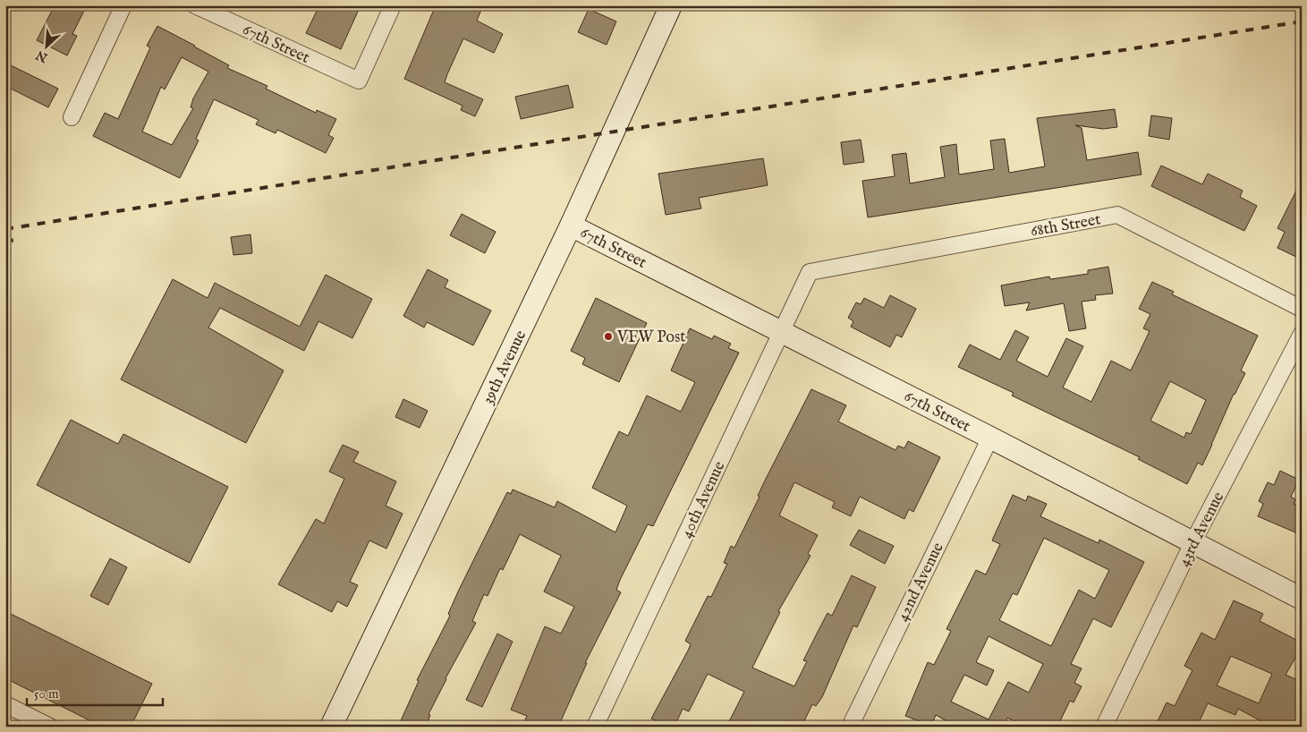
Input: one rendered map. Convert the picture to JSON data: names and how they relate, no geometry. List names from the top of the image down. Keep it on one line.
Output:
{"streets":{"street":["67th Street","68th Street","39th Avenue","40th Avenue","43rd Avenue","42nd Avenue"]},"crossings":[["67th Street","39th Avenue"],["67th Street","40th Avenue"],["67th Street","43rd Avenue"],["67th Street","42nd Avenue"],["68th Street","40th Avenue"]],"places":["VFW Post"],"scale_bar":"50 m","north":"bottom left"}
